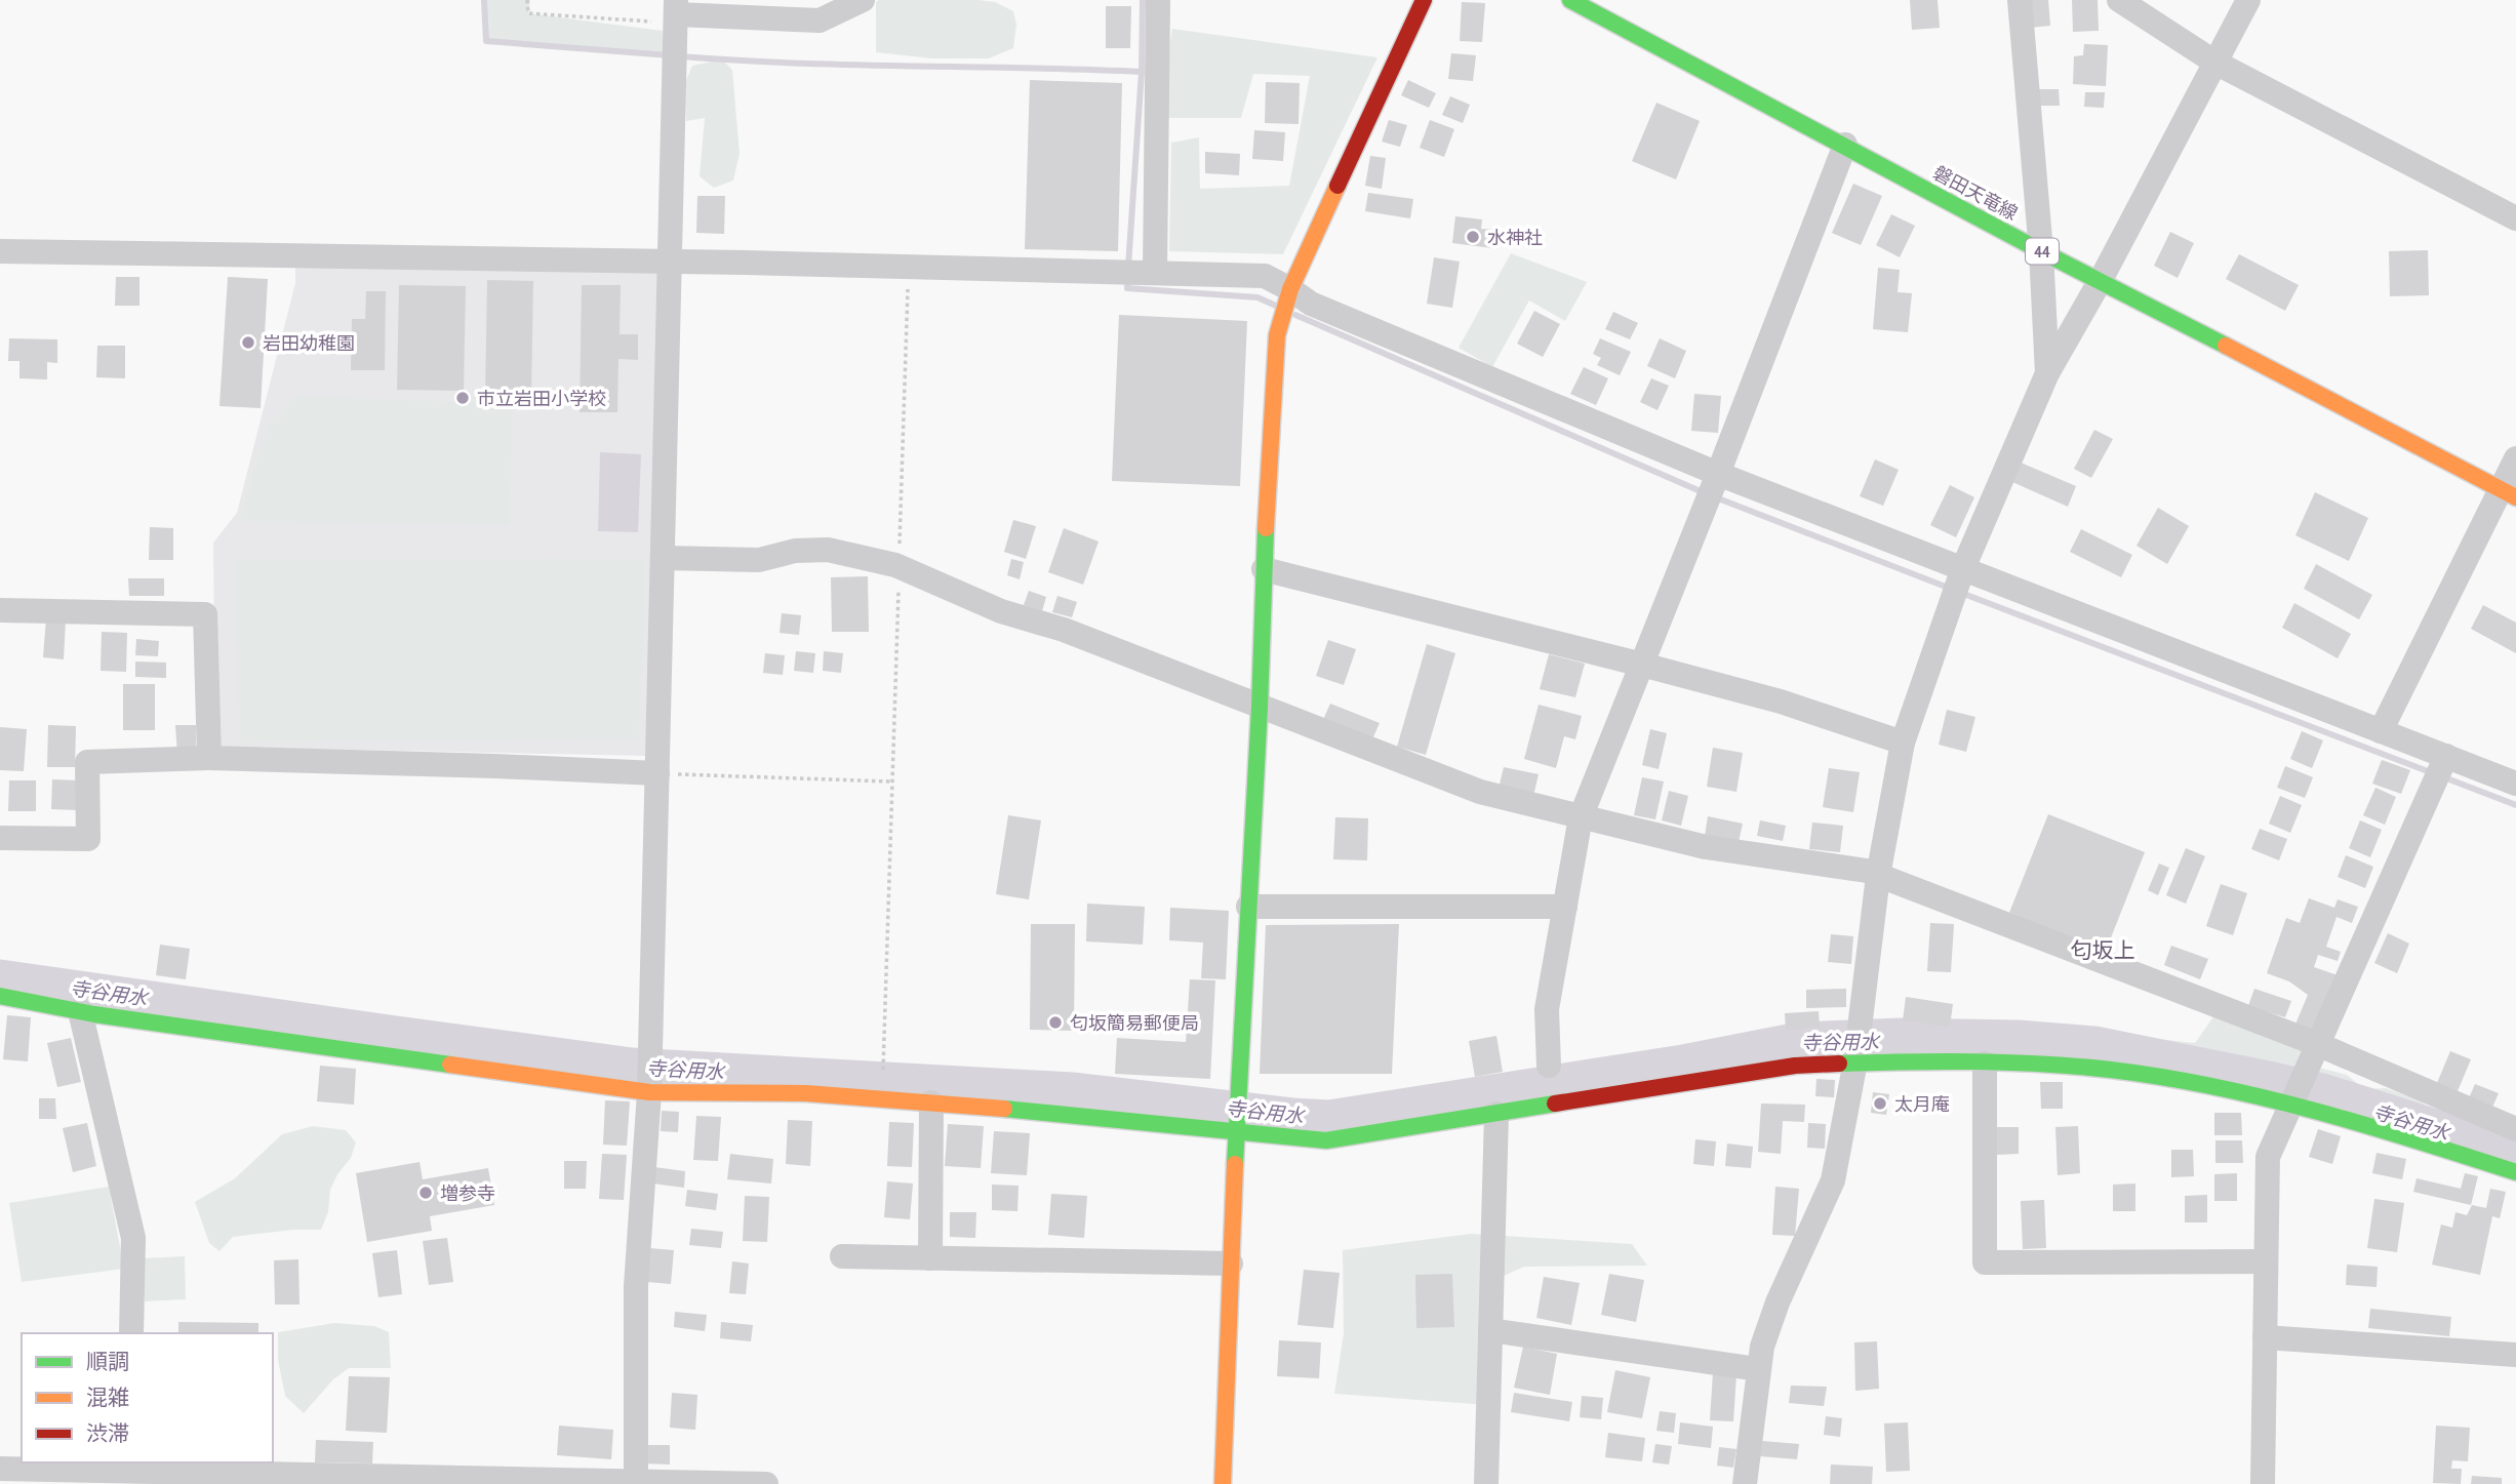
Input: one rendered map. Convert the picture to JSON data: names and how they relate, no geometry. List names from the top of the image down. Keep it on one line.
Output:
{"streets":{"street":["磐田天竜線","44"]},"districts":["匂坂上"],"water":["寺谷用水"],"places":["水神社","岩田幼稚園","市立岩田小学校","匂坂簡易郵便局","太月庵","増参寺"],"legend":["順調","混雑","渋滞"]}
